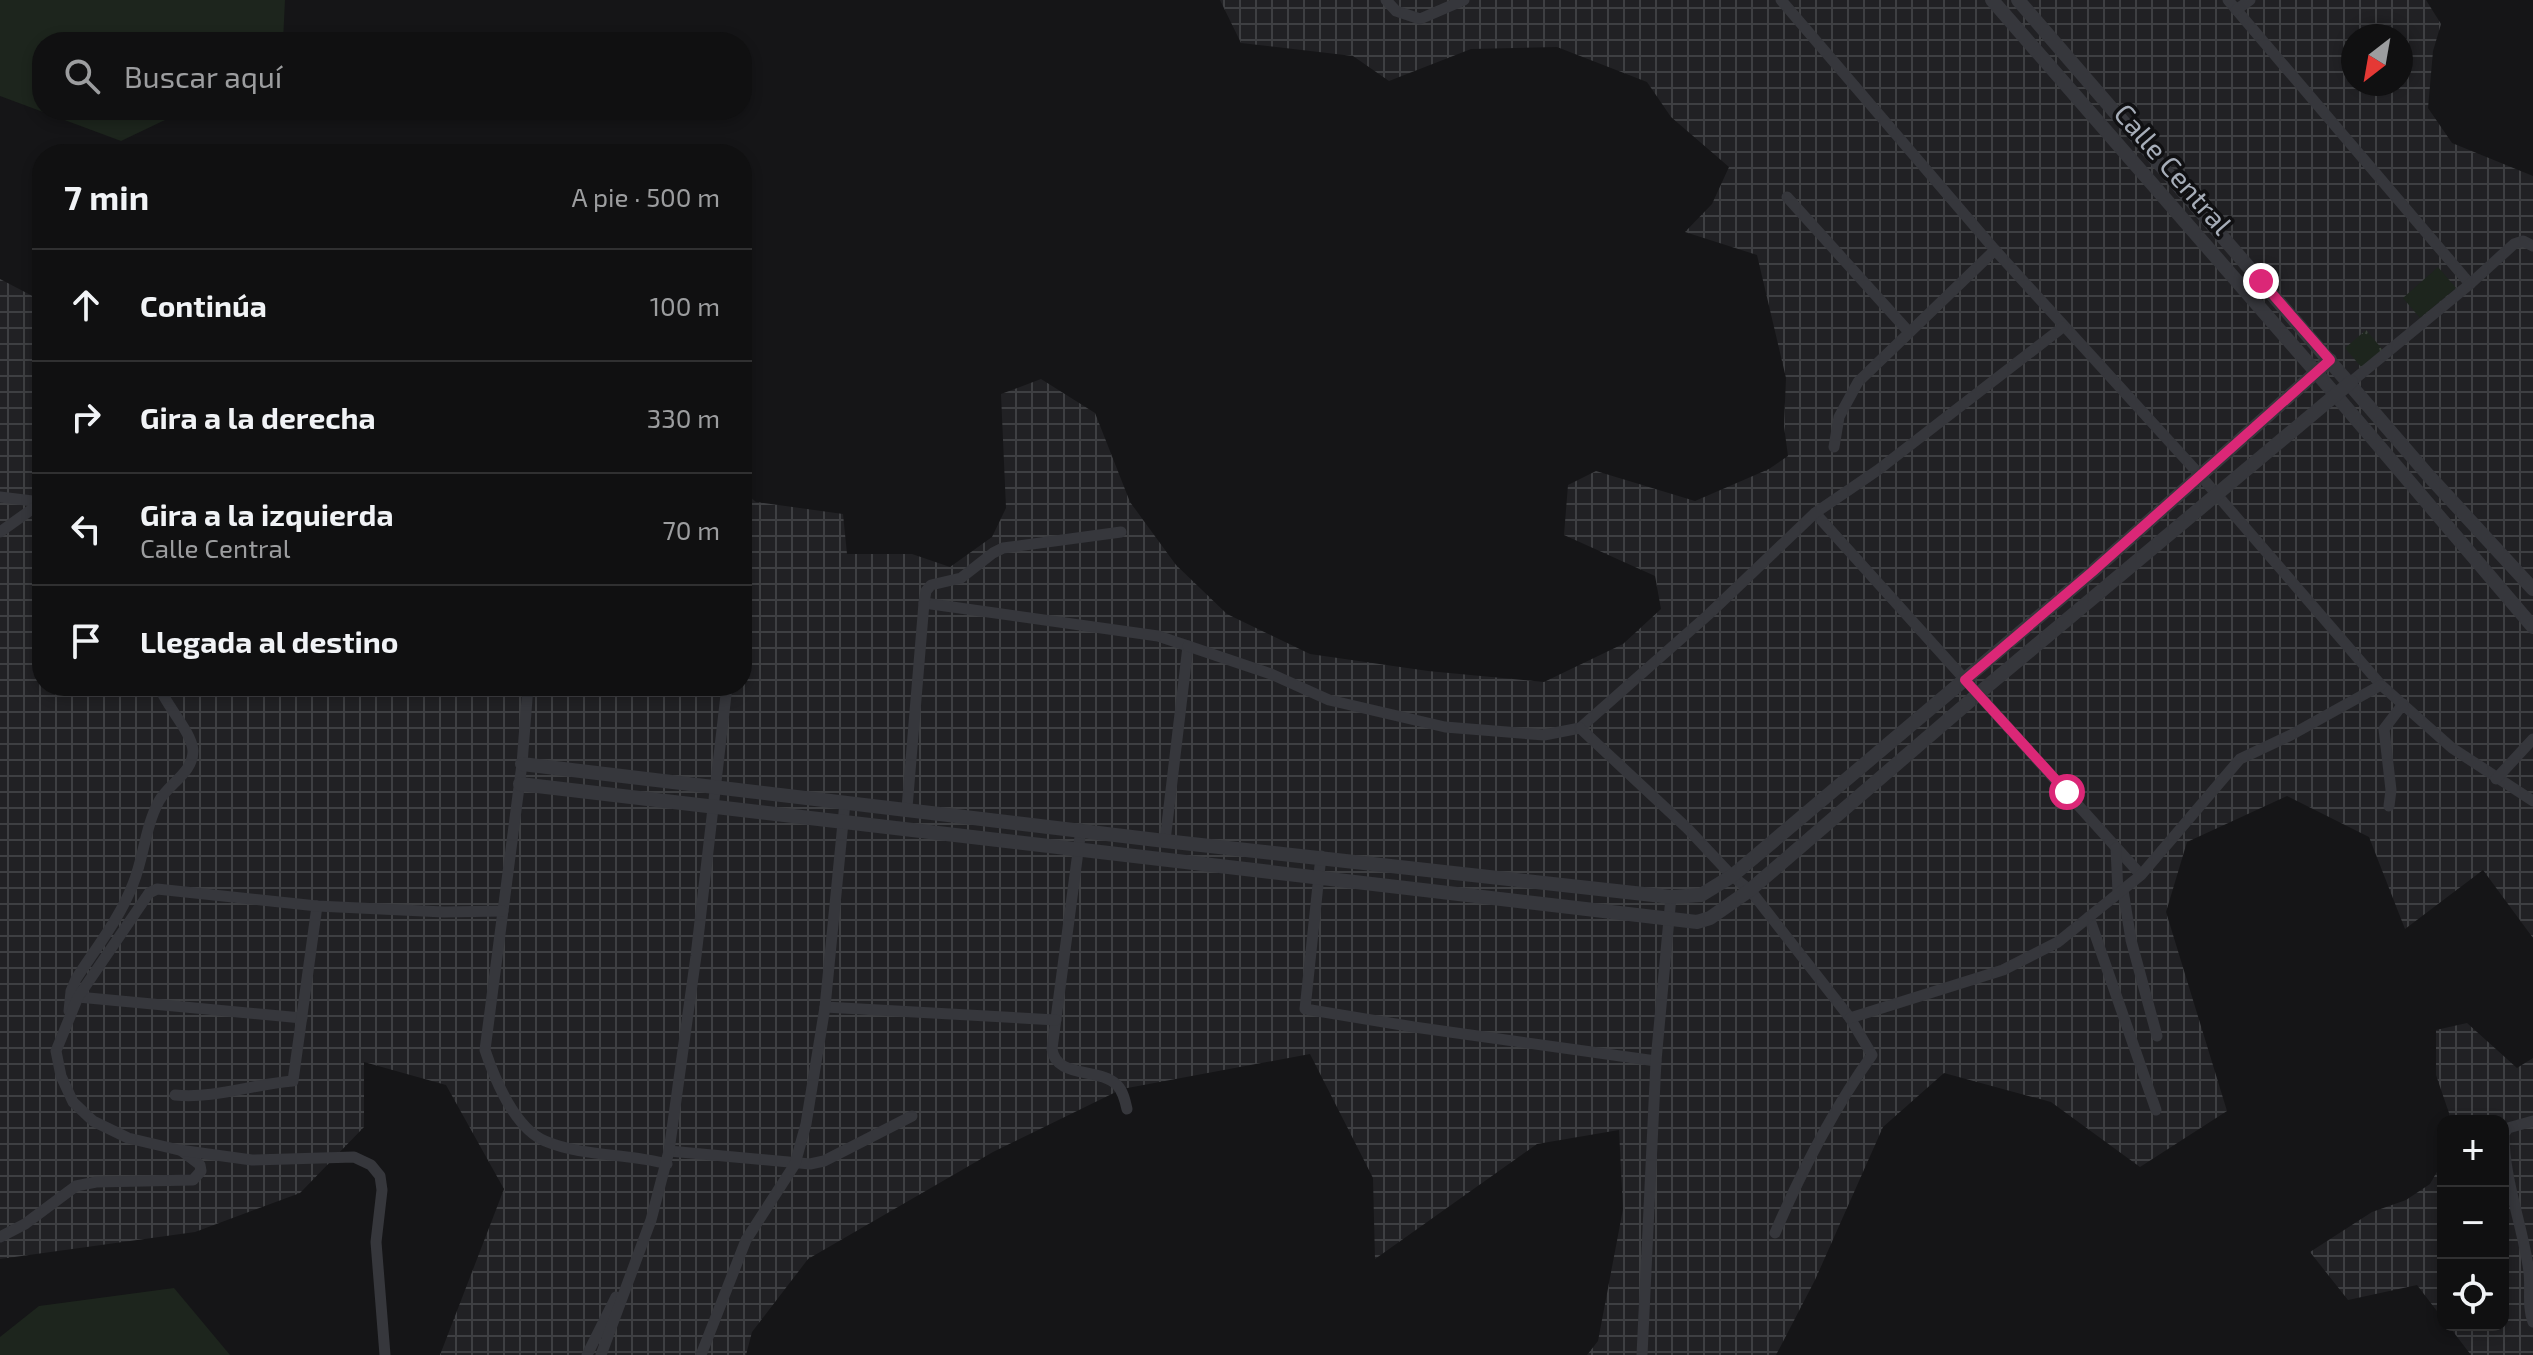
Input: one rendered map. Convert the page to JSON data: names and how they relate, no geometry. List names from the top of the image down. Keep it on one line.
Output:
{"streets":{"street":["Calle Central"]},"north":"bottom left","page":{"search":"Buscar aquí","heading":["7 min","A pie · 500 m"],"list":[["Continúa","100 m"],["Gira a la derecha","330 m"],["Gira a la izquierda","Calle Central","70 m"],"Llegada al destino"],"map_buttons":["+","−"]}}
